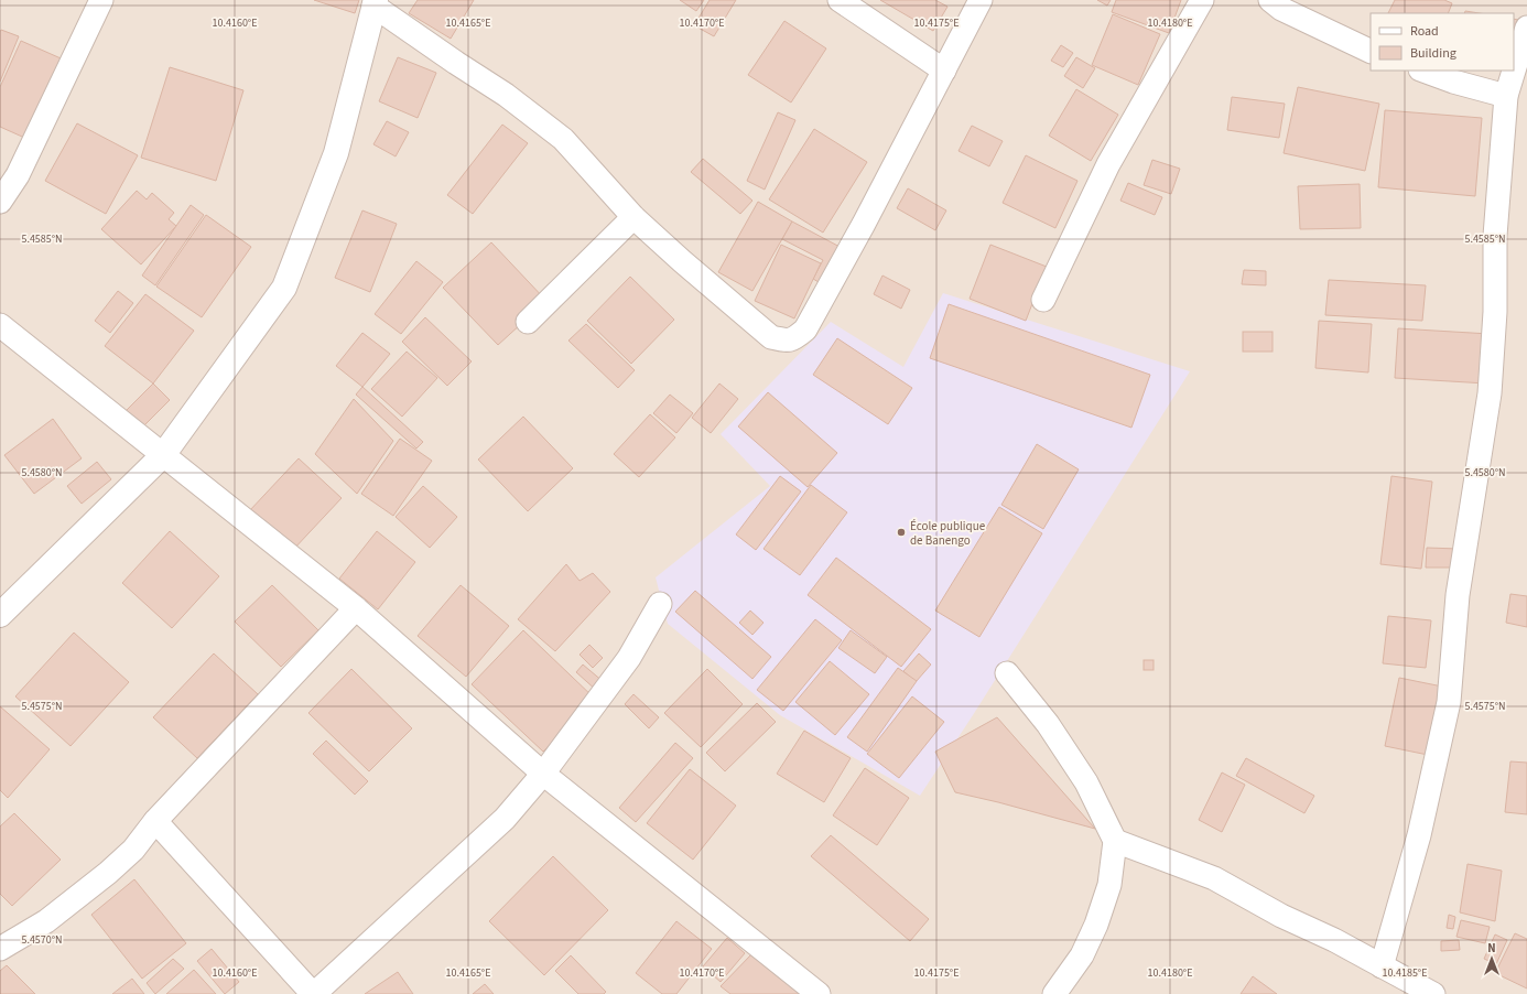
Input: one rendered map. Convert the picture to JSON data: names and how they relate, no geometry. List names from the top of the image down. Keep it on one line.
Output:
{"places":["École publique de Banengo"],"legend":["Road","Building"],"north":"top","coordinates":["10.4160°E","10.4165°E","10.4170°E","10.4175°E","10.4180°E","5.4585°N","5.4580°N","5.4575°N","5.4570°N","10.4185°E"]}
